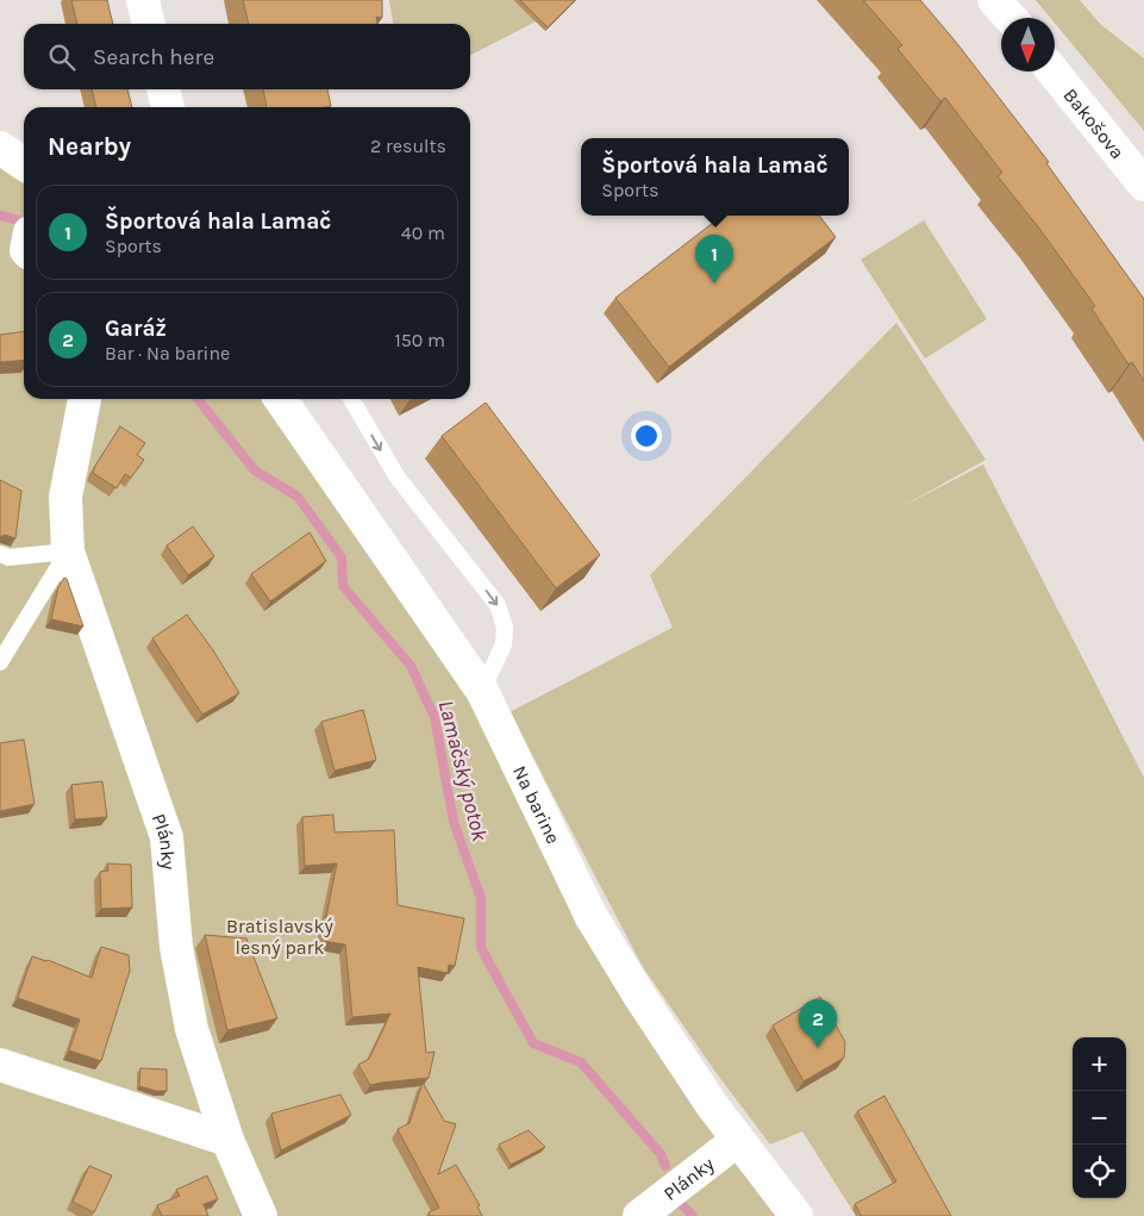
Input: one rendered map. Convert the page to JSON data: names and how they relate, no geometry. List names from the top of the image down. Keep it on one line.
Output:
{"streets":{"street":["Bakošova","Na barine","Plánky"]},"crossings":[["Na barine","Plánky"]],"water":["Lamačský potok"],"parks":["Bratislavský lesný park"],"north":"bottom","page":{"search":"Search here","heading":["Nearby","2 results"],"popup":["Športová hala Lamač","Sports"],"list":[{"mark":"1","name":"Športová hala Lamač","note":"Sports","value":"40 m"},{"mark":"2","name":"Garáž","note":"Bar · Na barine","value":"150 m"}],"pins":["1","2"],"map_buttons":["+","−"]}}
